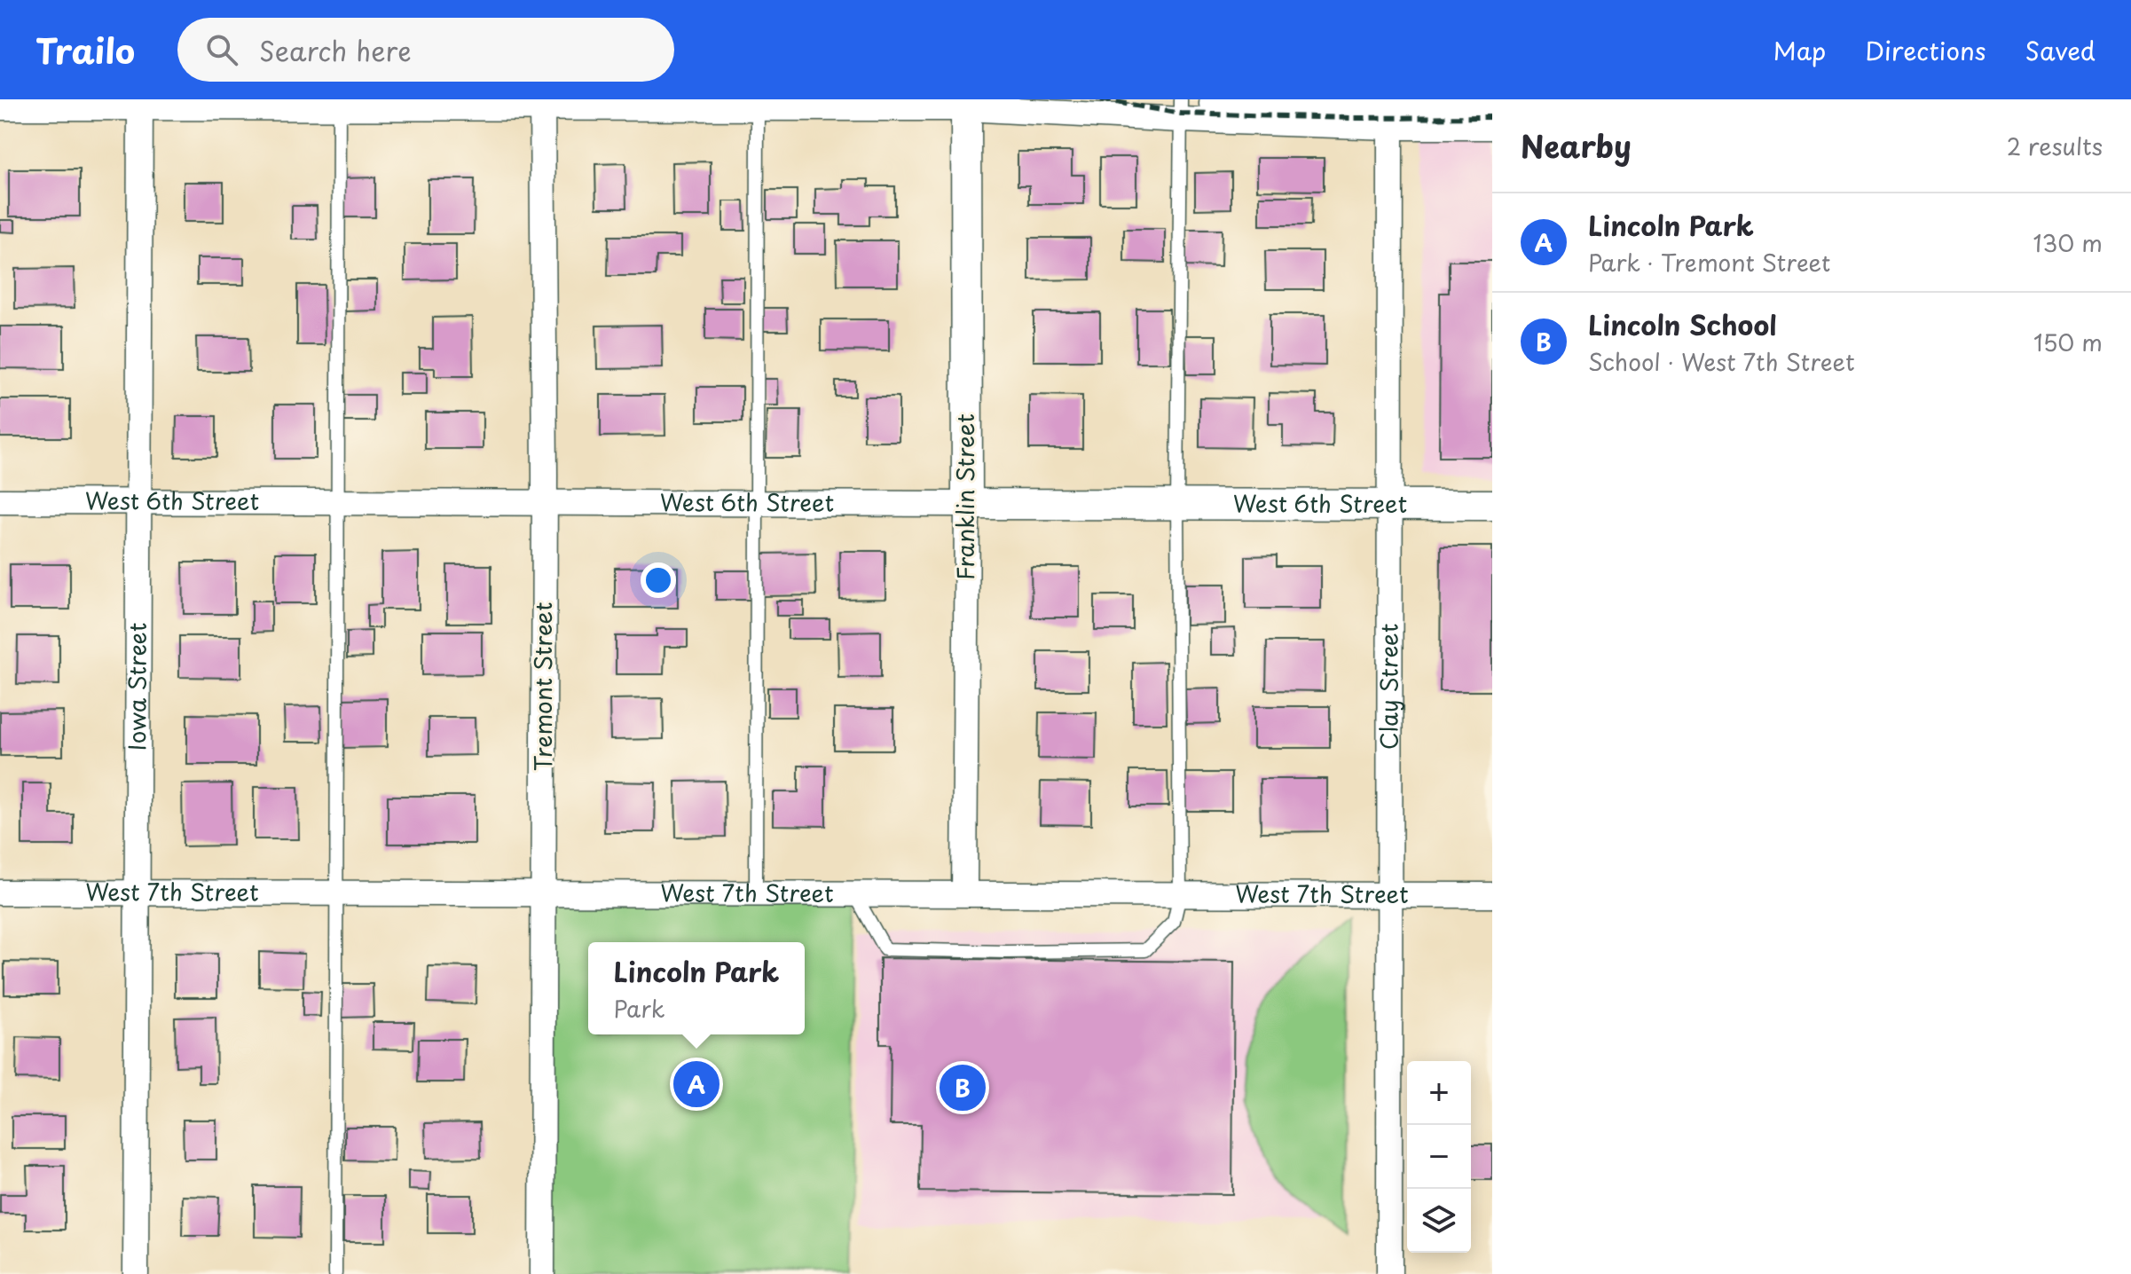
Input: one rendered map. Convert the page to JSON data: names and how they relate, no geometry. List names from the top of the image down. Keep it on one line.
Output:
{"streets":{"street":["Franklin Street","West 6th Street","Iowa Street","Tremont Street","Clay Street","West 7th Street"]},"crossings":[["Franklin Street","West 6th Street"],["Franklin Street","West 7th Street"],["West 6th Street","Iowa Street"],["West 6th Street","Tremont Street"],["West 6th Street","Clay Street"],["Iowa Street","West 7th Street"],["Tremont Street","West 7th Street"],["Clay Street","West 7th Street"]],"page":{"header":"Trailo","search":"Search here","nav":["Map","Directions","Saved"],"heading":["Nearby","2 results"],"list":[{"mark":"A","name":"Lincoln Park","note":"Park · Tremont Street","value":"130 m"},{"mark":"B","name":"Lincoln School","note":"School · West 7th Street","value":"150 m"}],"popup":["Lincoln Park","Park"],"pins":["A","B"],"map_buttons":["+","−"]}}
